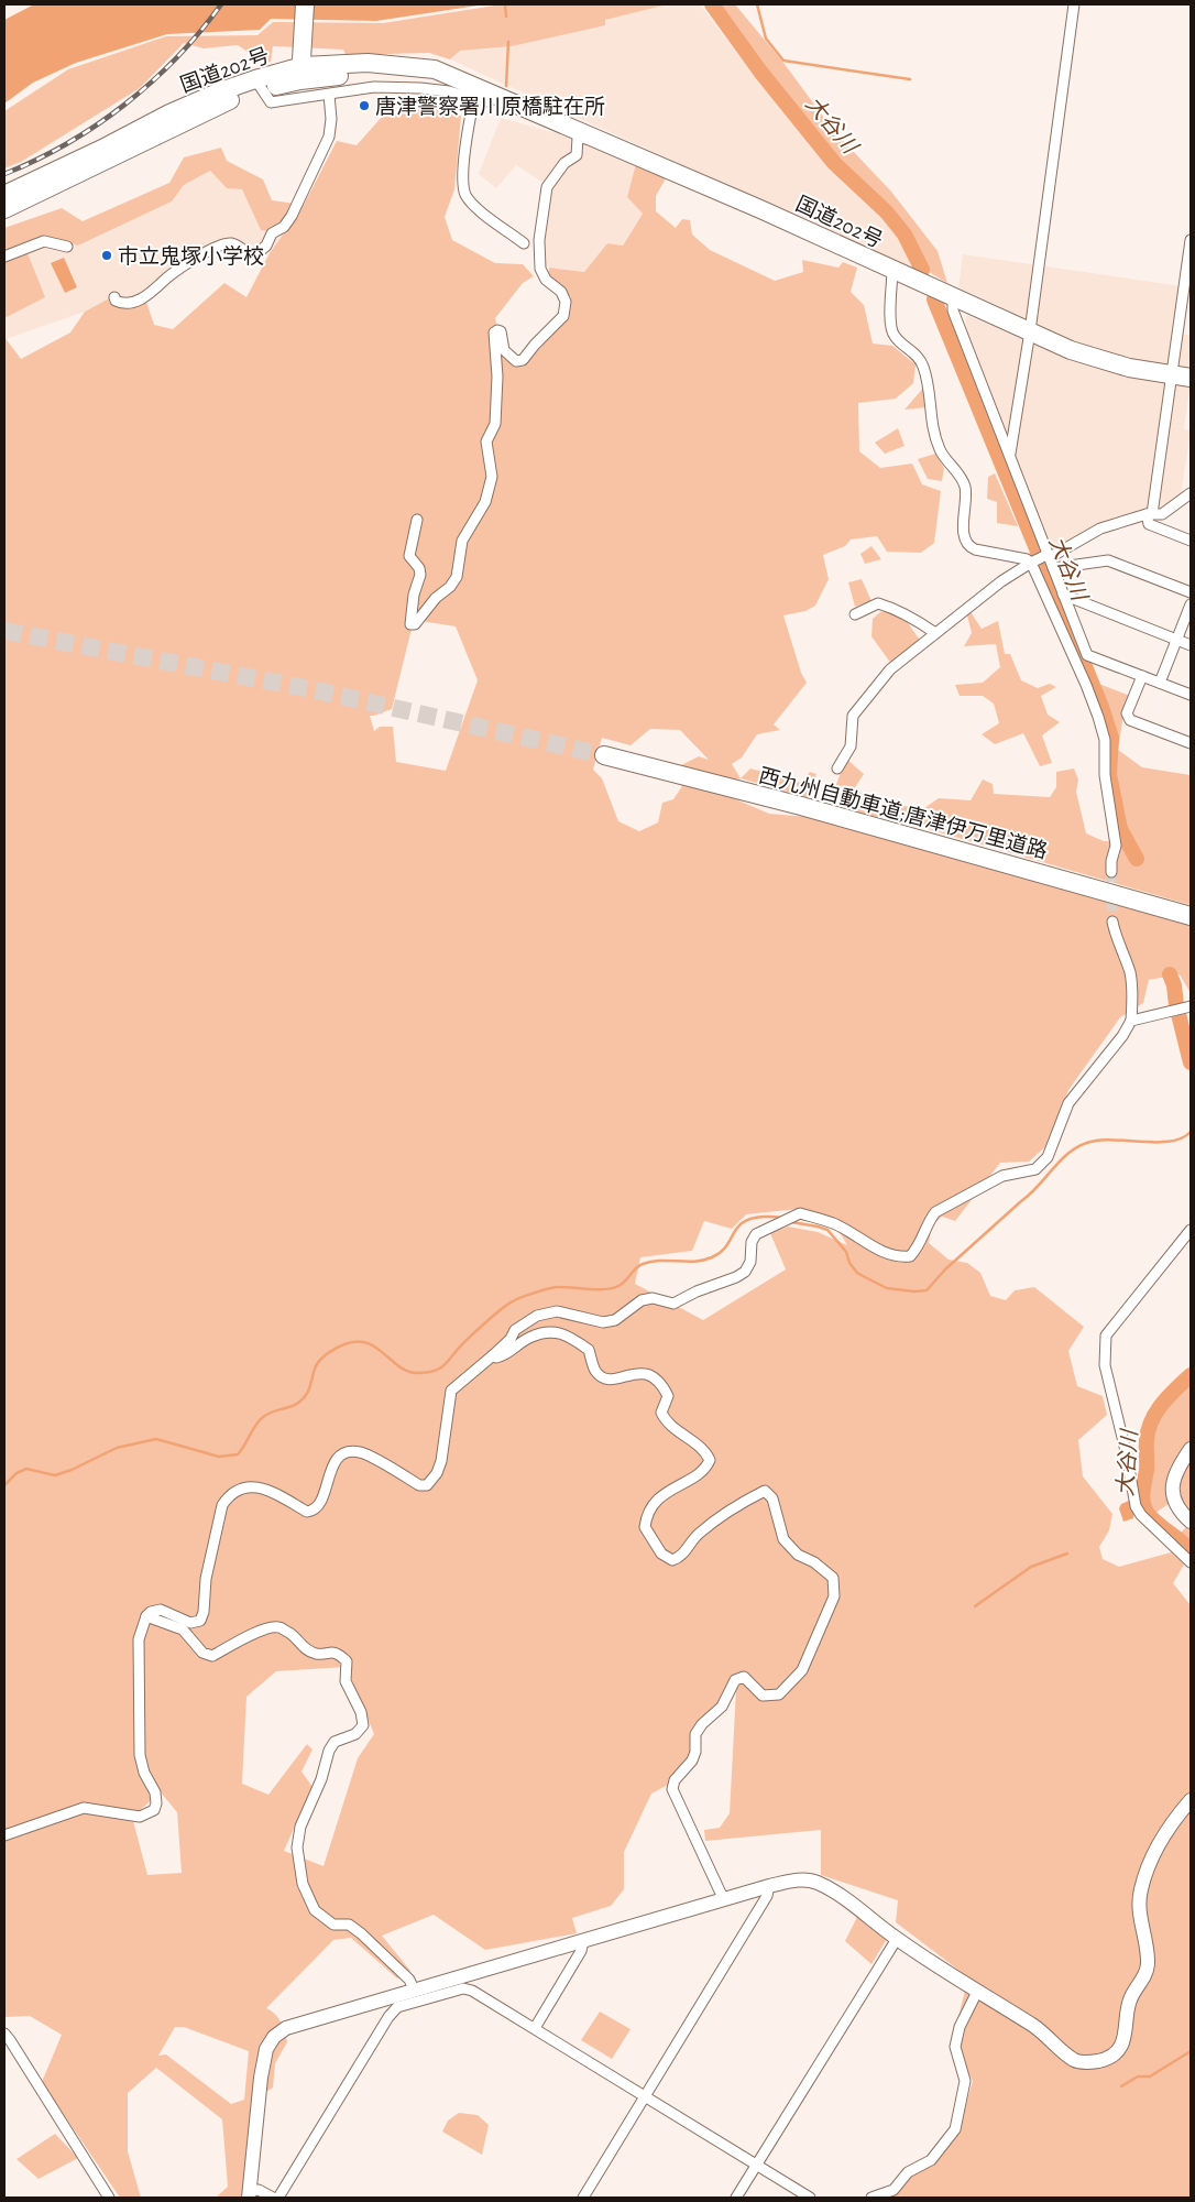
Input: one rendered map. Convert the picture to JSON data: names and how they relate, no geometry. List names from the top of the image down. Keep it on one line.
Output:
{"streets":{"highway":["国道202号","西九州自動車道;唐津伊万里道路"]},"water":["大谷川"],"places":["唐津警察署川原橋駐在所","市立鬼塚小学校"]}
